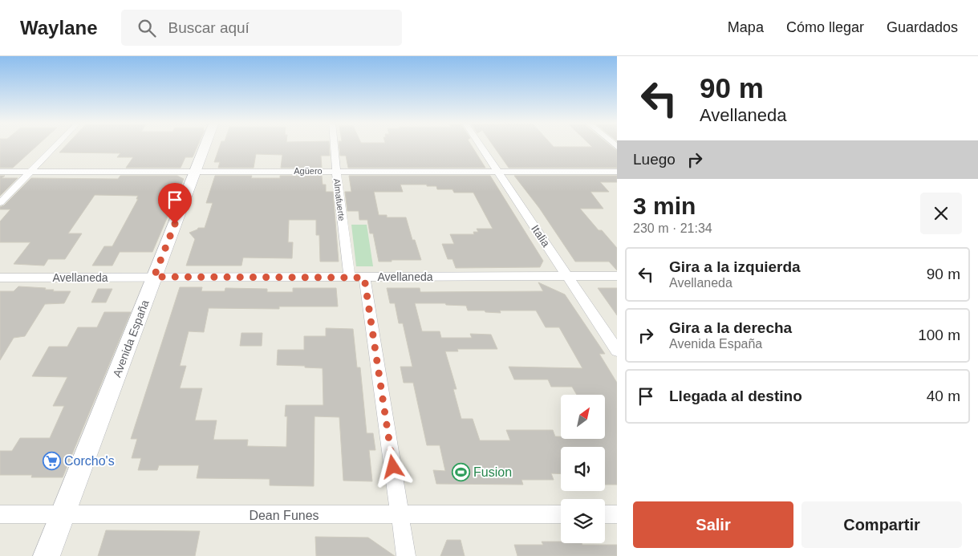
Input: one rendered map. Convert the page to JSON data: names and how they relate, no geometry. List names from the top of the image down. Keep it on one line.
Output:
{"streets":{"main road":["Avenida España"],"street":["Agüero","Almafuerte","Italia","Avellaneda","Dean Funes"]},"crossings":[["Agüero","Almafuerte"],["Agüero","Italia"],["Agüero","Avenida España"],["Almafuerte","Avellaneda"],["Almafuerte","Dean Funes"],["Italia","Avellaneda"],["Avellaneda","Avenida España"],["Avenida España","Dean Funes"]],"places":{"supermarket":["Corcho's"],"sports":["Fusion"]},"north":"top right","page":{"header":"Waylane","search":"Buscar aquí","nav":["Mapa","Cómo llegar","Guardados"],"turn":["90 m","Avellaneda"],"then":"Luego","heading":["3 min","230 m · 21:34"],"list":[{"name":"Gira a la izquierda","note":"Avellaneda","value":"90 m"},{"name":"Gira a la derecha","note":"Avenida España","value":"100 m"},{"name":"Llegada al destino","value":"40 m"}],"buttons":["Salir","Compartir"]}}
